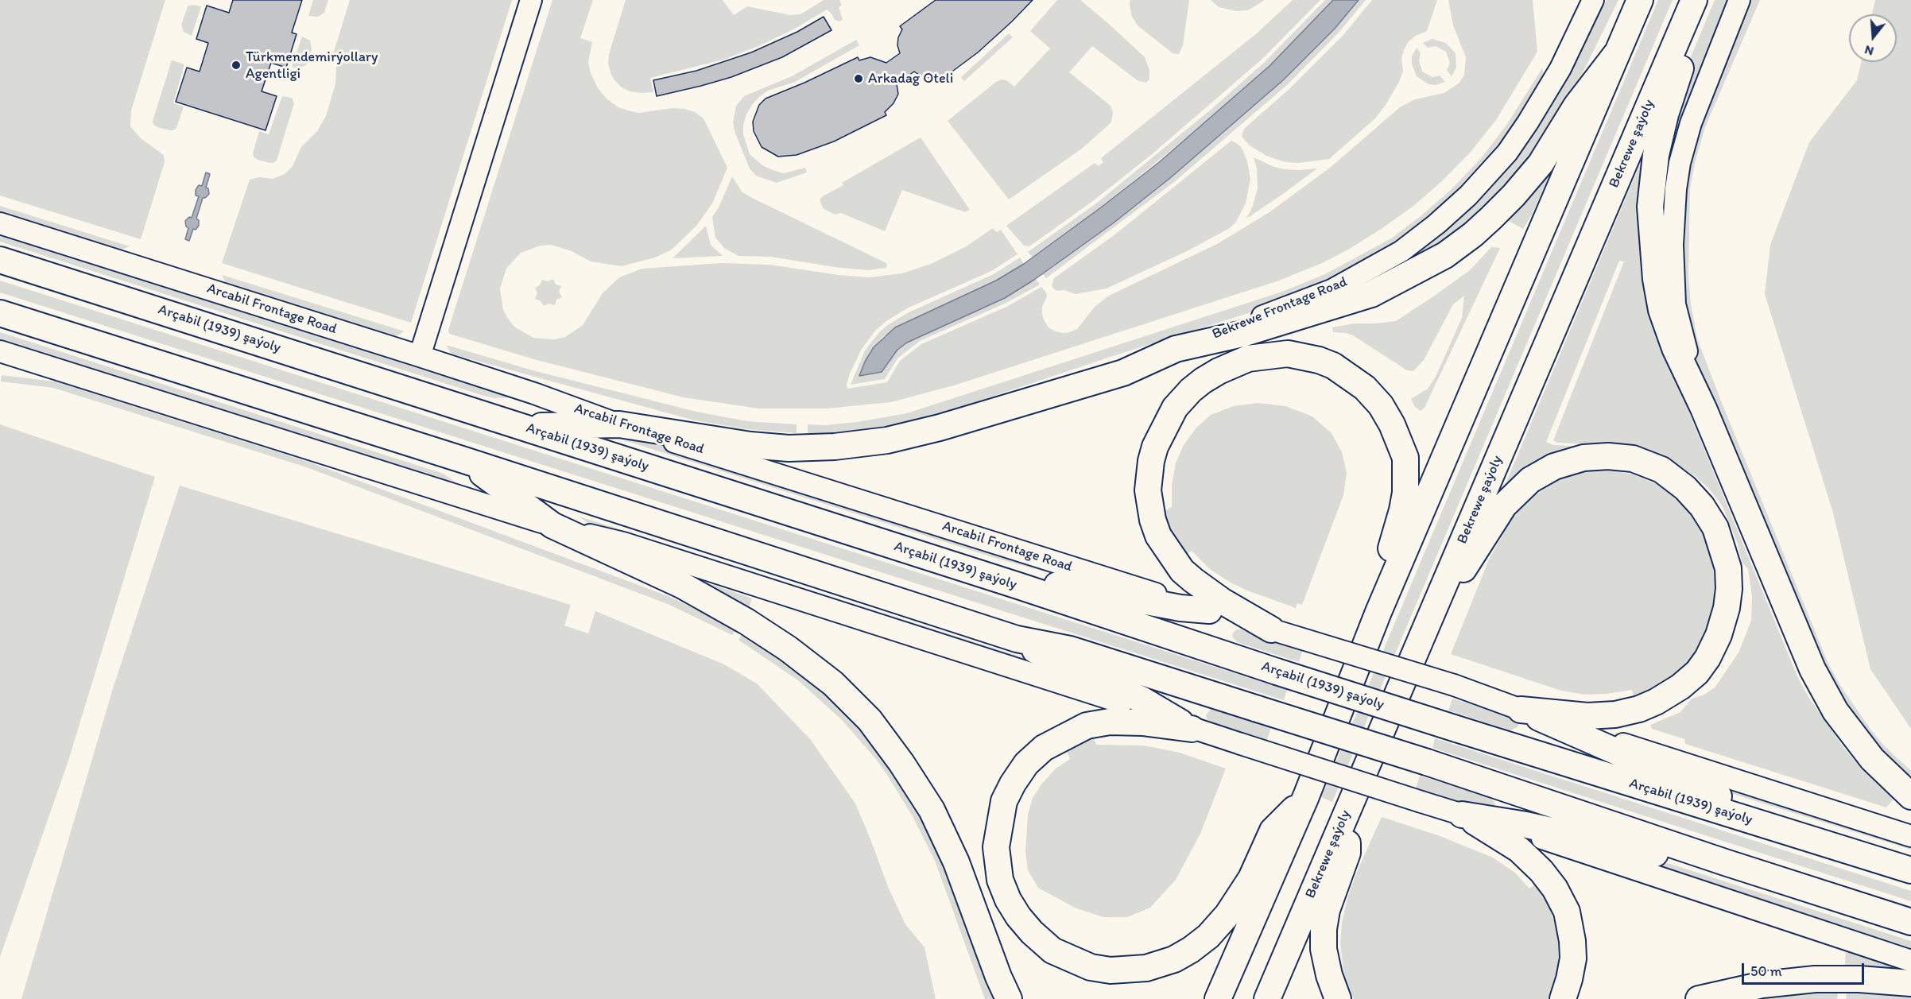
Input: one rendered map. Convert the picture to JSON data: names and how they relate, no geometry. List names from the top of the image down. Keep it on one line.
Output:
{"streets":{"main road":["Bekrewe şaýoly","Arçabil (1939) şaýoly"],"street":["Bekrewe Frontage Road","Arcabil Frontage Road"]},"places":["Türkmendemirýollary Agentligi","Arkadag Oteli"],"scale_bar":"50 m","north":"bottom"}
